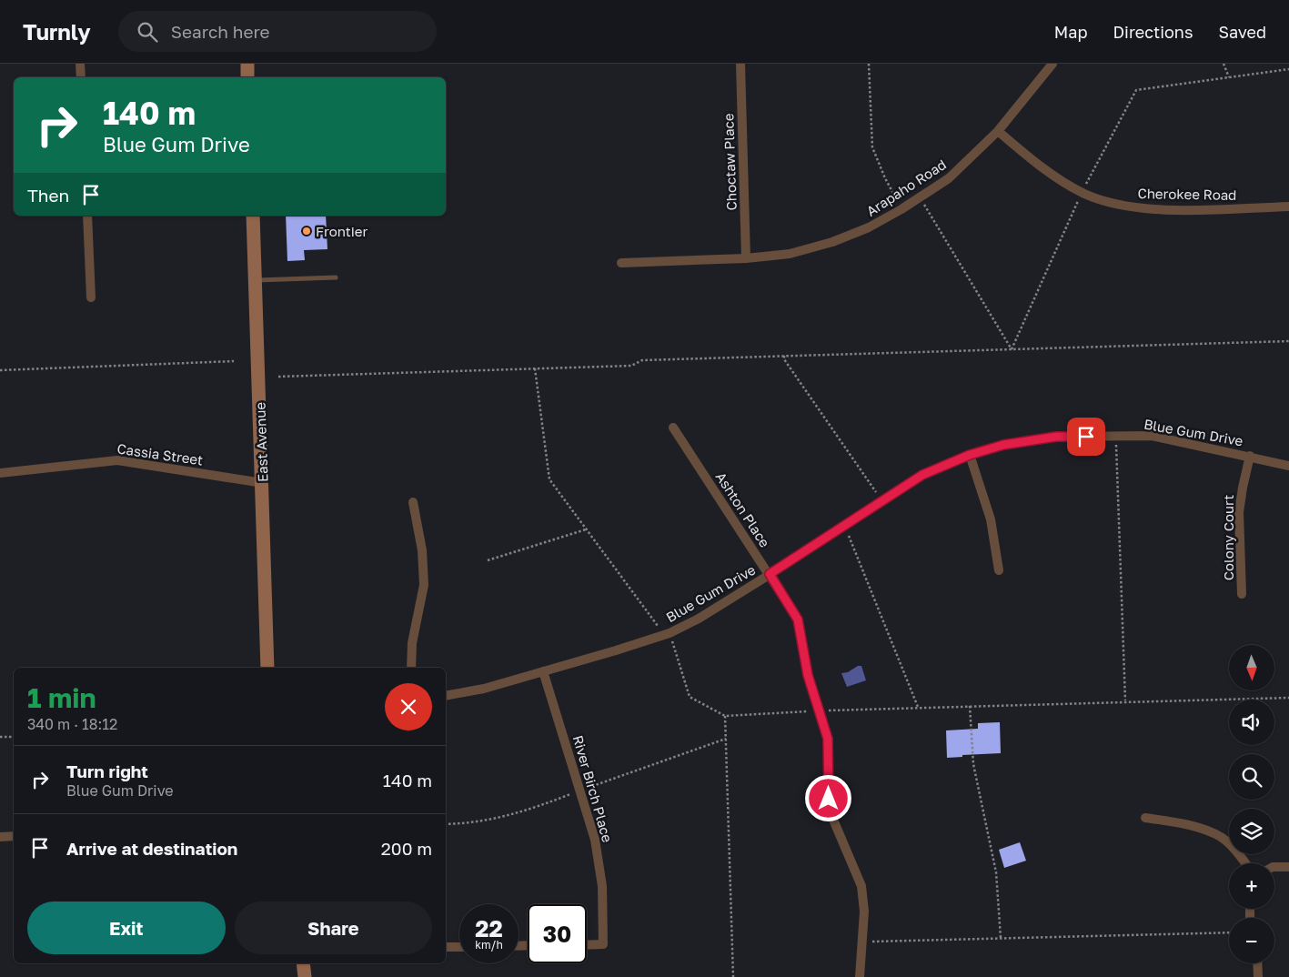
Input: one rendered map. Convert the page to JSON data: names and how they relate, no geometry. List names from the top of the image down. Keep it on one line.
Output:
{"streets":{"main road":["East Avenue"],"street":["Choctaw Place","Arapaho Road","Cherokee Road","Blue Gum Drive","Cassia Street","Ashton Place","Colony Court","River Birch Place"]},"crossings":[["Choctaw Place","Arapaho Road"],["Arapaho Road","Cherokee Road"],["Blue Gum Drive","Ashton Place"],["Blue Gum Drive","Colony Court"],["Blue Gum Drive","River Birch Place"],["East Avenue","Cassia Street"]],"places":["Frontier"],"north":"bottom","page":{"header":"Turnly","search":"Search here","nav":["Map","Directions","Saved"],"turn":["140 m","Blue Gum Drive"],"then":"Then","map_buttons":["+","−"],"heading":["1 min","340 m · 18:12"],"list":[{"name":"Turn right","note":"Blue Gum Drive","value":"140 m"},{"name":"Arrive at destination","value":"200 m"}],"buttons":["Exit","Share"],"speed":"22 km/h","limit":"30"}}
